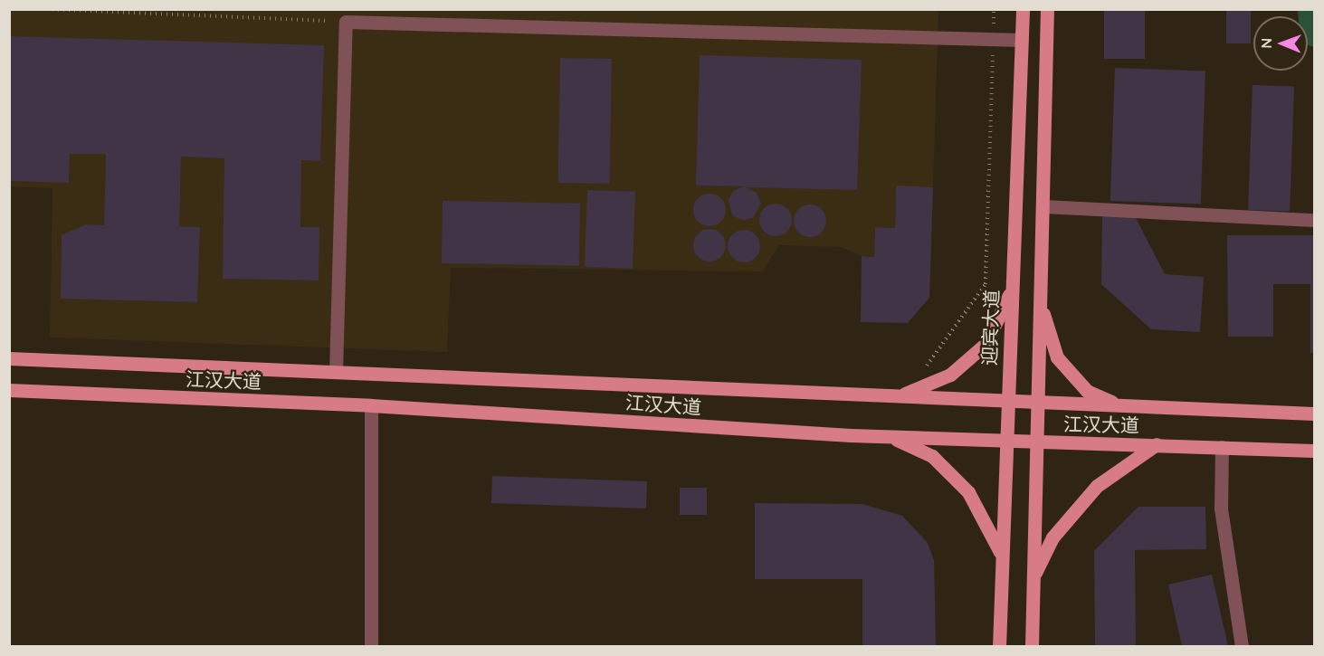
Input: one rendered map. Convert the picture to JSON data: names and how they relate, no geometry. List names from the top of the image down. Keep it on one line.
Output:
{"streets":{"main road":["迎宾大道","江汉大道"]},"crossings":[["迎宾大道","江汉大道"]],"north":"left"}
